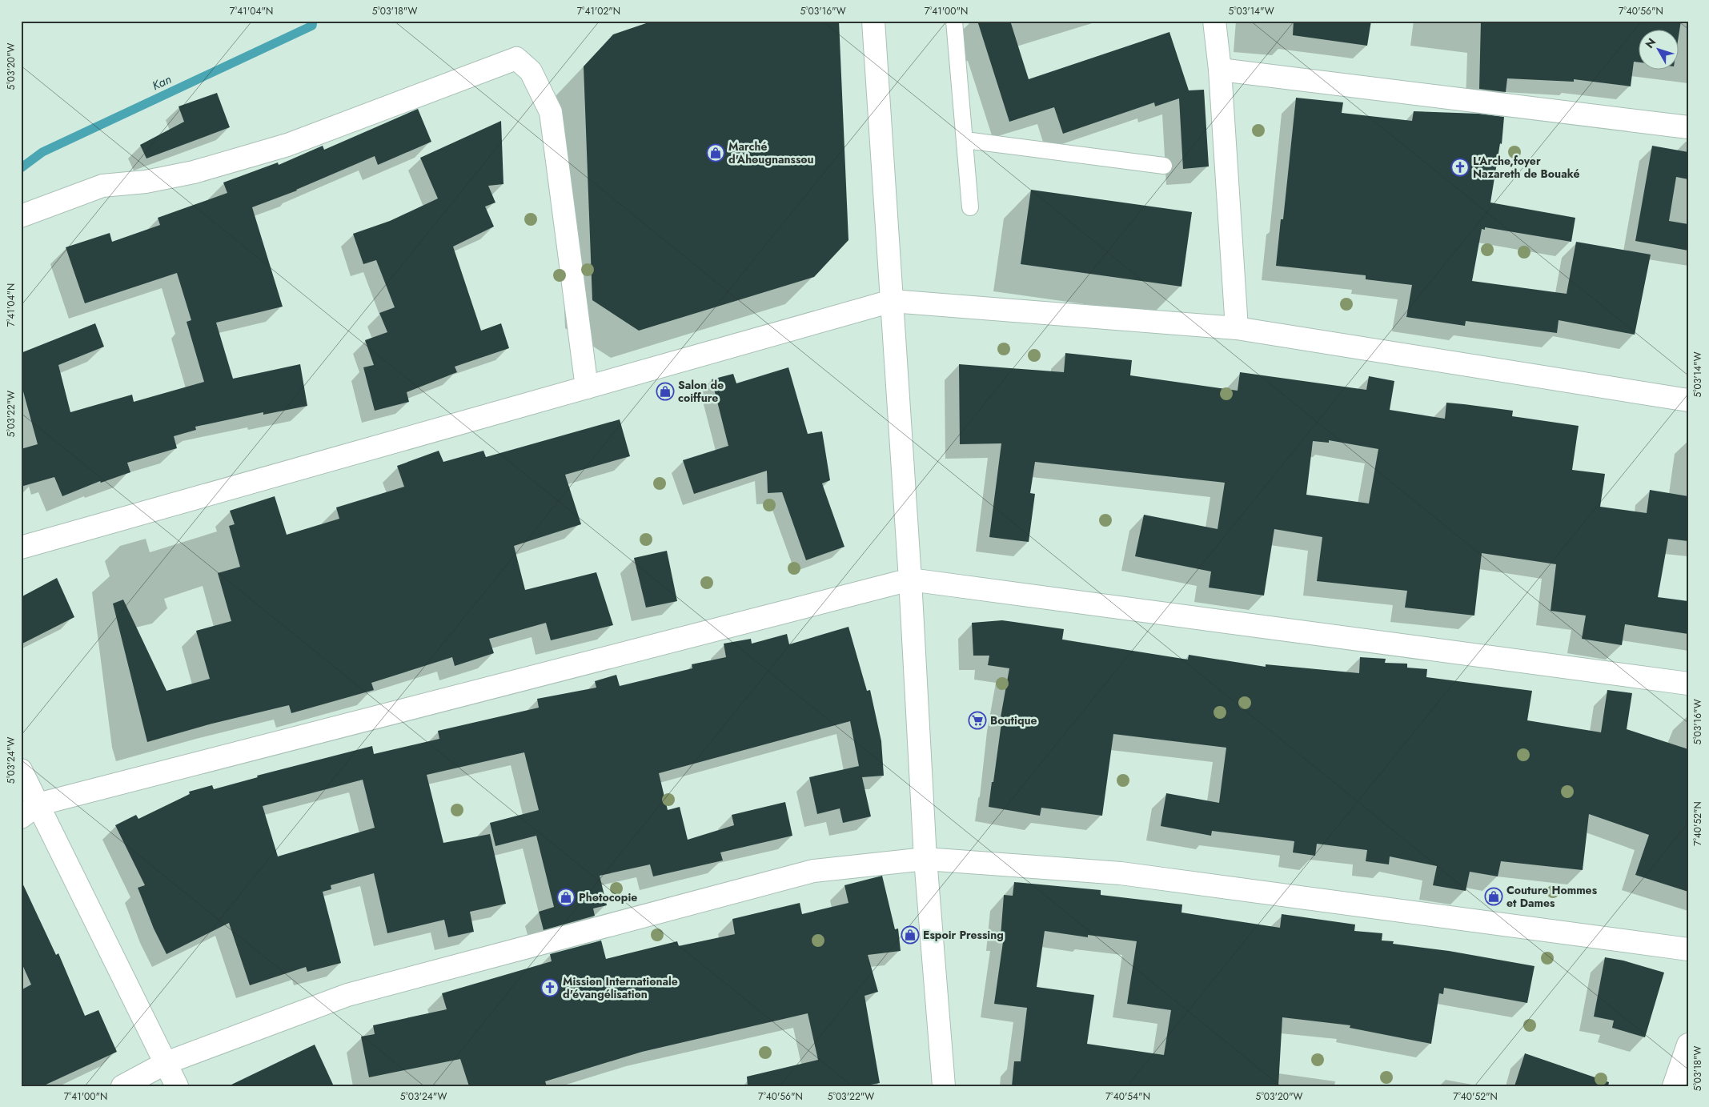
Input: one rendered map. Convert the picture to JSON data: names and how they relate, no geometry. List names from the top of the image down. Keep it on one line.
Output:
{"water":["Kan"],"places":{"shop":["Marché d'Ahougnanssou","Salon de coiffure","Couture Hommes et Dames","Photocopie","Espoir Pressing"],"church":["L'Arche,foyer Nazareth de Bouaké","Mission Internationale d'évangélisation"],"supermarket":["Boutique"]},"north":"top left","coordinates":["7°41'04\"N","5°03'18\"W","7°41'02\"N","5°03'16\"W","7°41'00\"N","5°03'14\"W","7°40'56\"N","5°03'20\"W","5°03'22\"W","5°03'24\"W","7°40'52\"N","7°40'54\"N"]}
